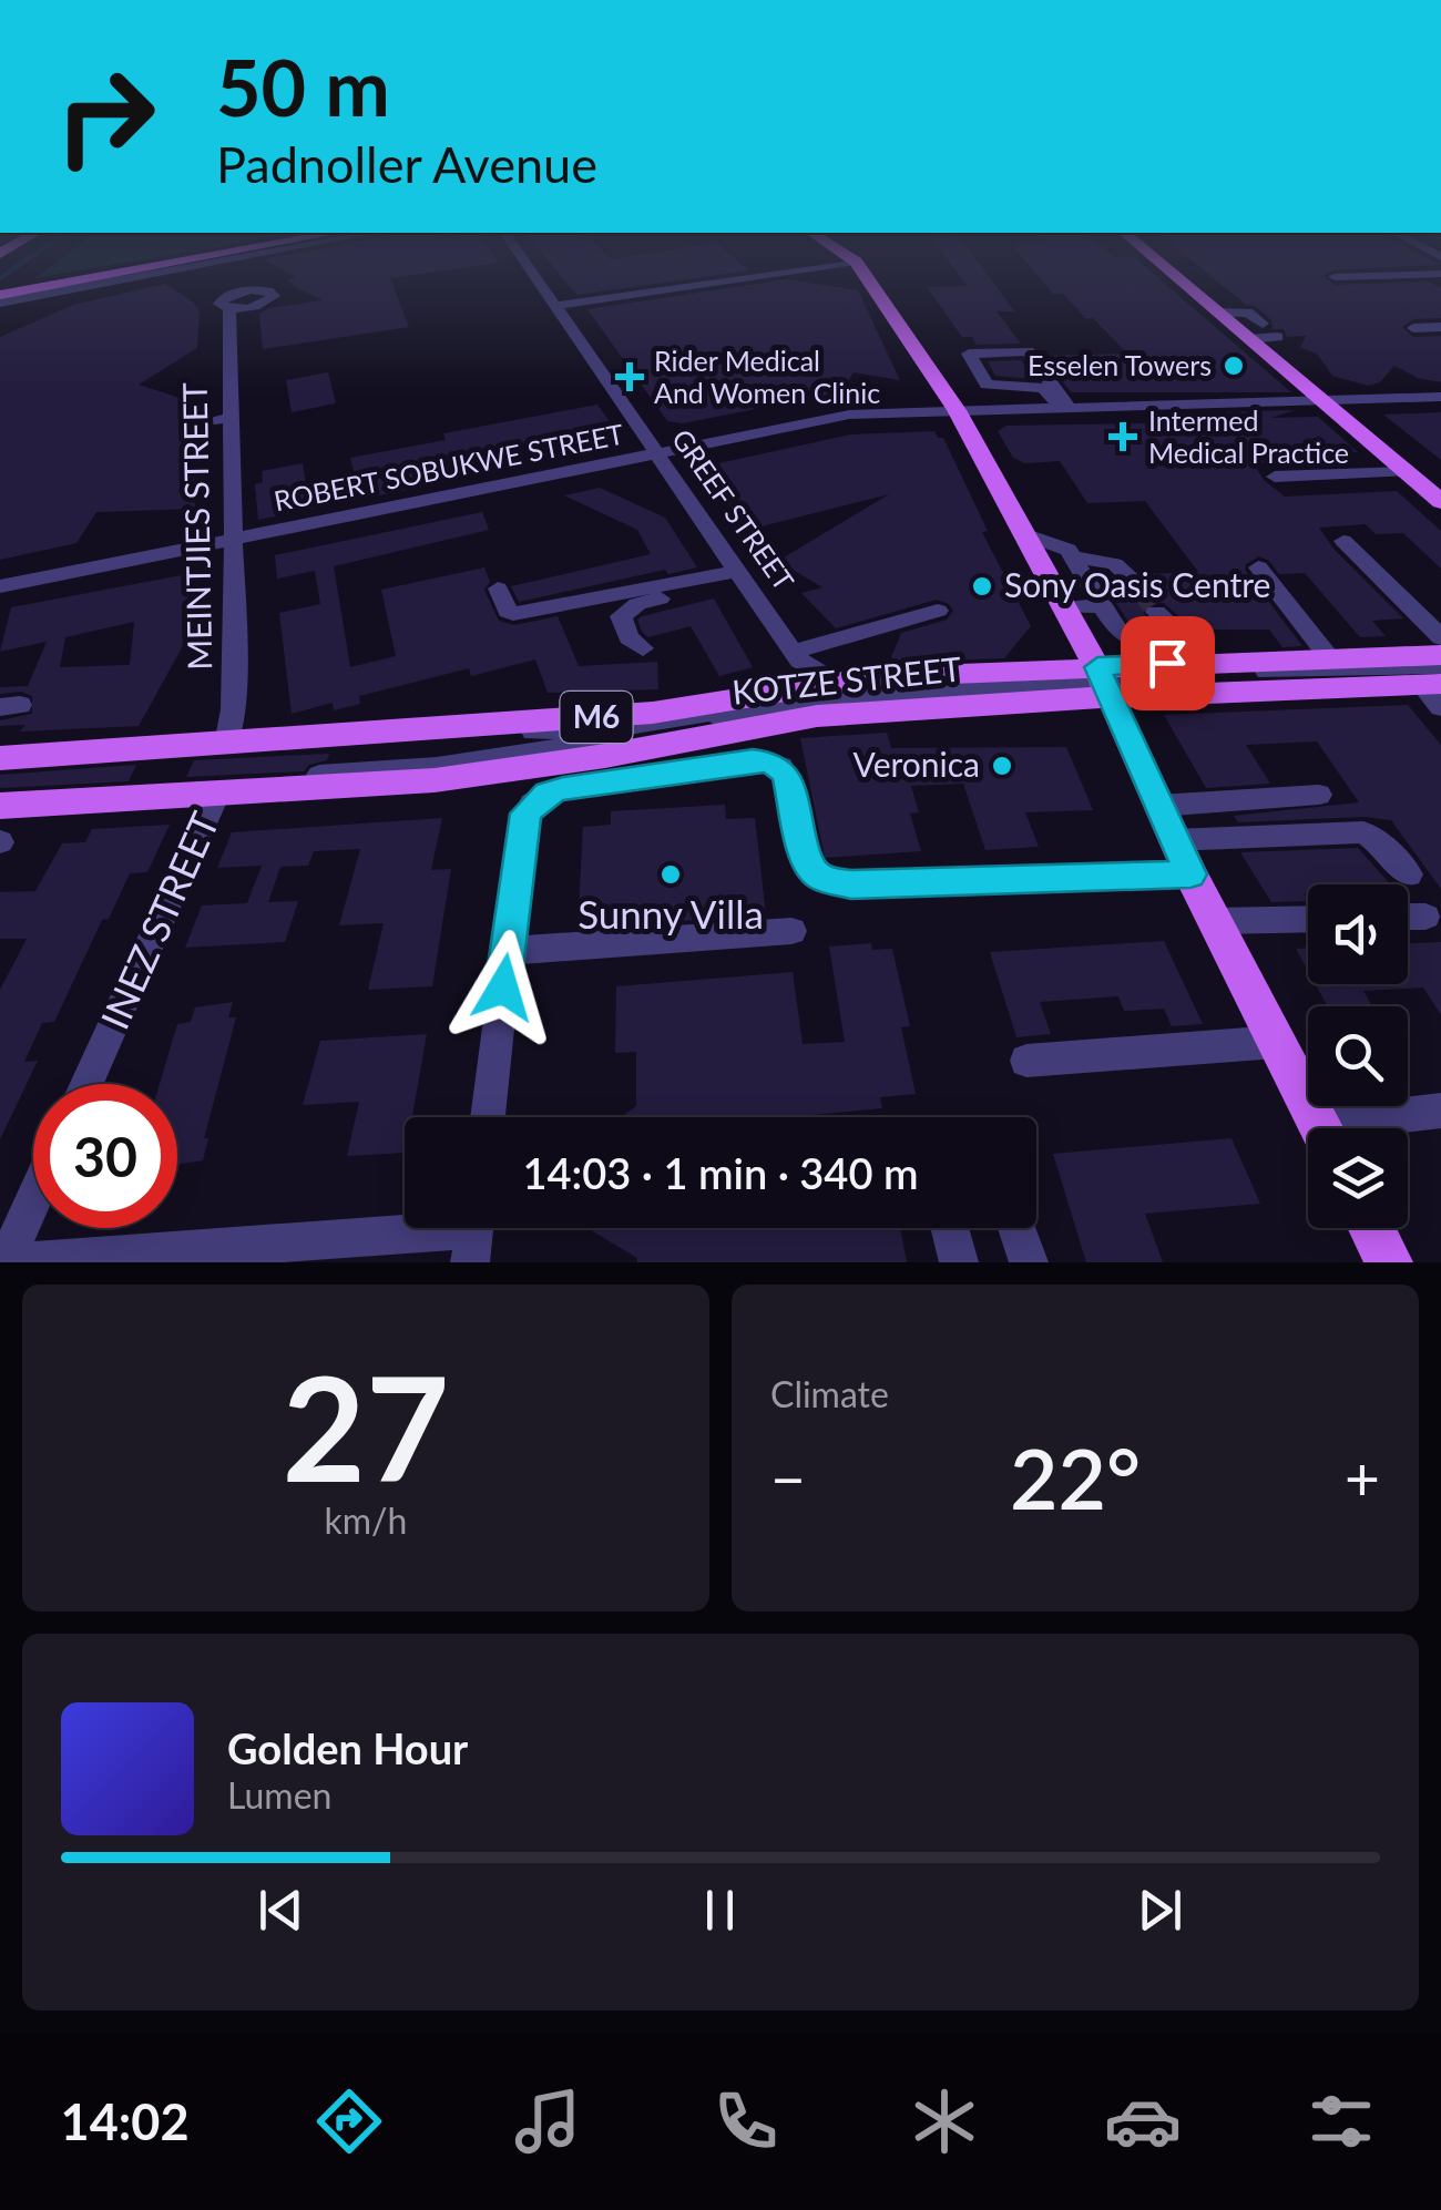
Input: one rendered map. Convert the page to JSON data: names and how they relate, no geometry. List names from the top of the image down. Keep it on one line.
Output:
{"streets":{"main road":["KOTZE STREET","M6"],"street":["ROBERT SOBUKWE STREET","GREEF STREET","MEINTJIES STREET","INEZ STREET"]},"crossings":[["ROBERT SOBUKWE STREET","GREEF STREET"],["ROBERT SOBUKWE STREET","MEINTJIES STREET"],["GREEF STREET","KOTZE STREET"],["MEINTJIES STREET","KOTZE STREET"],["KOTZE STREET","INEZ STREET"]],"places":{"other":["Esselen Towers","Sony Oasis Centre","Veronica","Sunny Villa"],"health":["Rider Medical And Women Clinic","Intermed Medical Practice"]},"page":{"turn":["50 m","Padnoller Avenue"],"limit":"30","trip":"14:03 · 1 min · 340 m","tile":[["27","km/h"],"Climate"],"heat":["−","22°","+"],"song":["Golden Hour","Lumen"],"tabs":"14:02"}}
